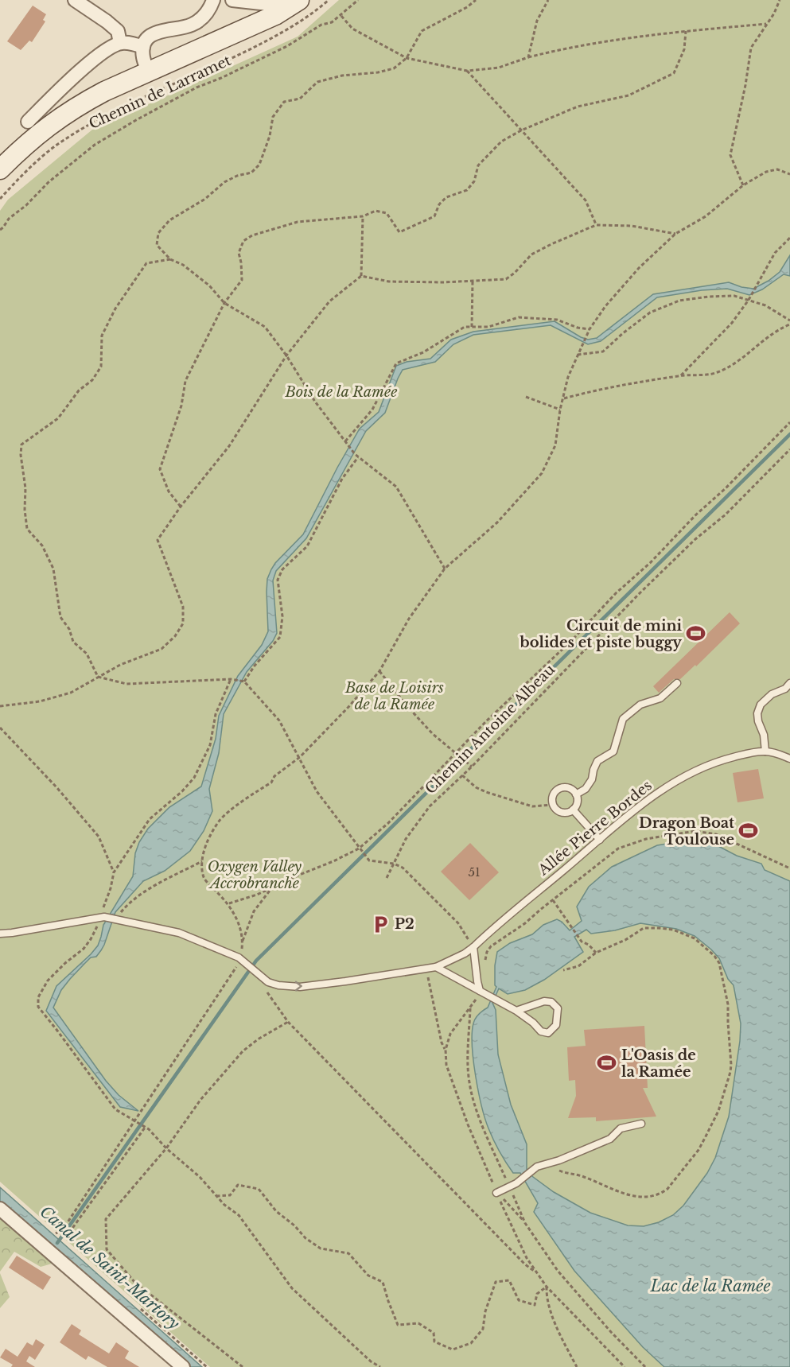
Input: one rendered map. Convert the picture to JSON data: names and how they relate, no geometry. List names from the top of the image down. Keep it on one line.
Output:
{"streets":{"main road":["Chemin de Larramet"],"lane":["Allée Pierre Bordes"],"path":["Chemin Antoine Albeau"]},"water":["Canal de Saint-Martory","Lac de la Ramée"],"parks":["Bois de la Ramée","Base de Loisirs de la Ramée","Oxygen Valley Accrobranche"],"places":{"sports":["Circuit de mini bolides et piste buggy","Dragon Boat Toulouse","L'Oasis de la Ramée"],"parking":["P2"]},"house_numbers":["51"]}
